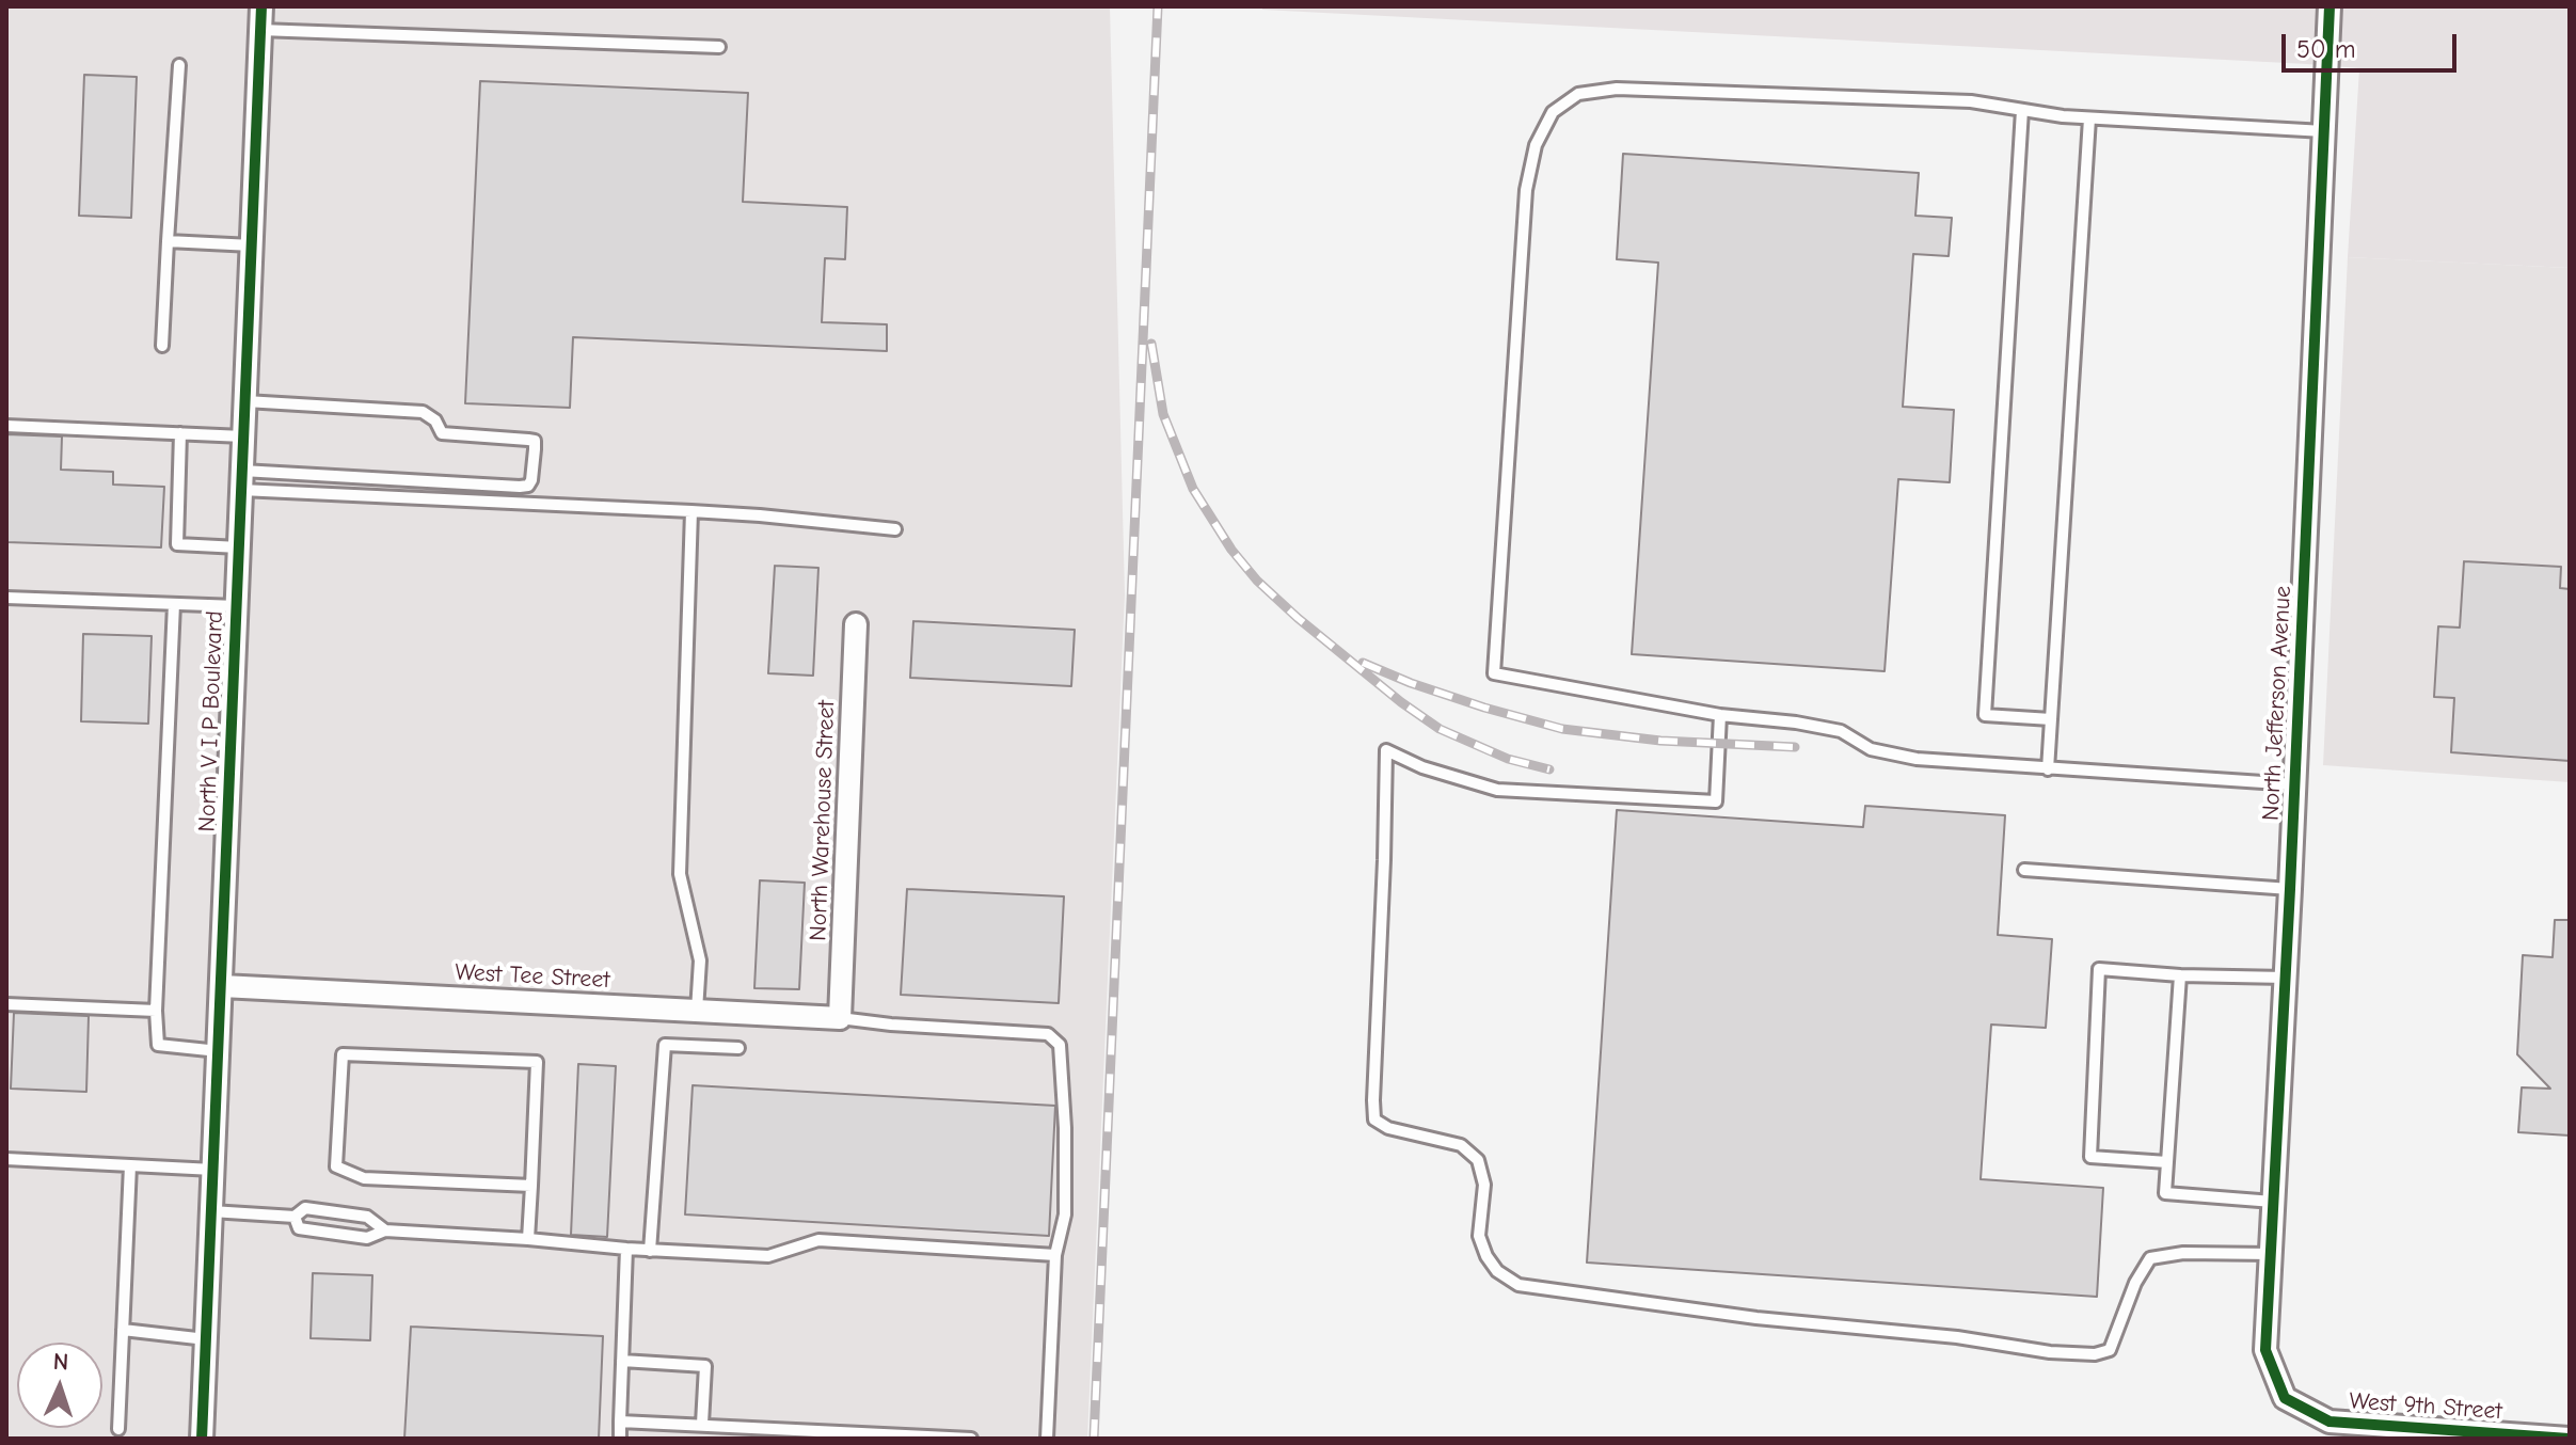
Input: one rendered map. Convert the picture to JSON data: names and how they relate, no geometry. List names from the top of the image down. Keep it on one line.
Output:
{"streets":{"street":["North Jefferson Avenue","North V I P Boulevard","North Warehouse Street","West Tee Street","West 9th Street"]},"crossings":[["North Jefferson Avenue","West 9th Street"],["North V I P Boulevard","West Tee Street"],["North Warehouse Street","West Tee Street"]],"scale_bar":"50 m","north":"top"}
